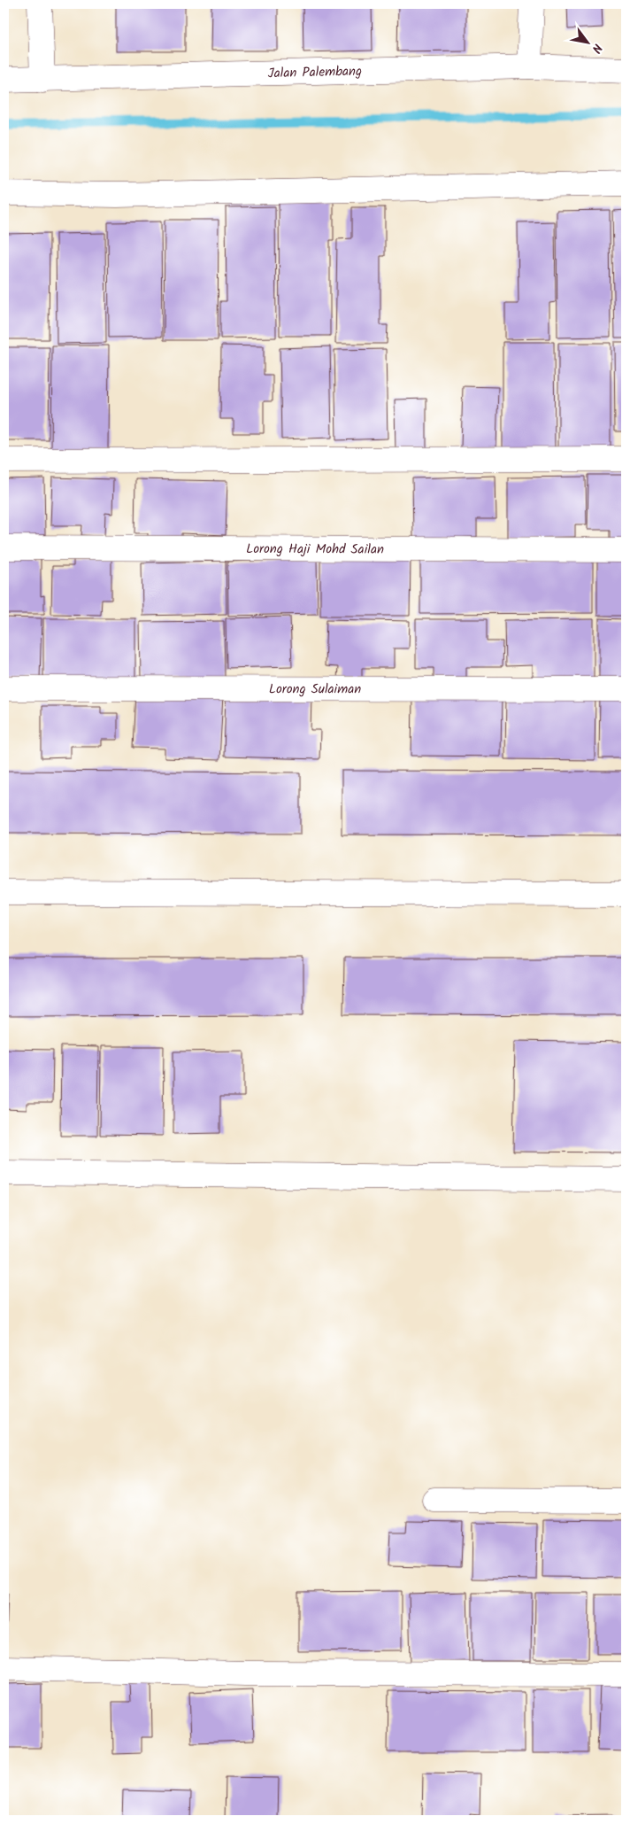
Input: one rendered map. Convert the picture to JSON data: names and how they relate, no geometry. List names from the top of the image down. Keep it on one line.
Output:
{"streets":{"street":["Jalan Palembang","Lorong Haji Mohd Sailan","Lorong Sulaiman"]},"north":"bottom right"}
